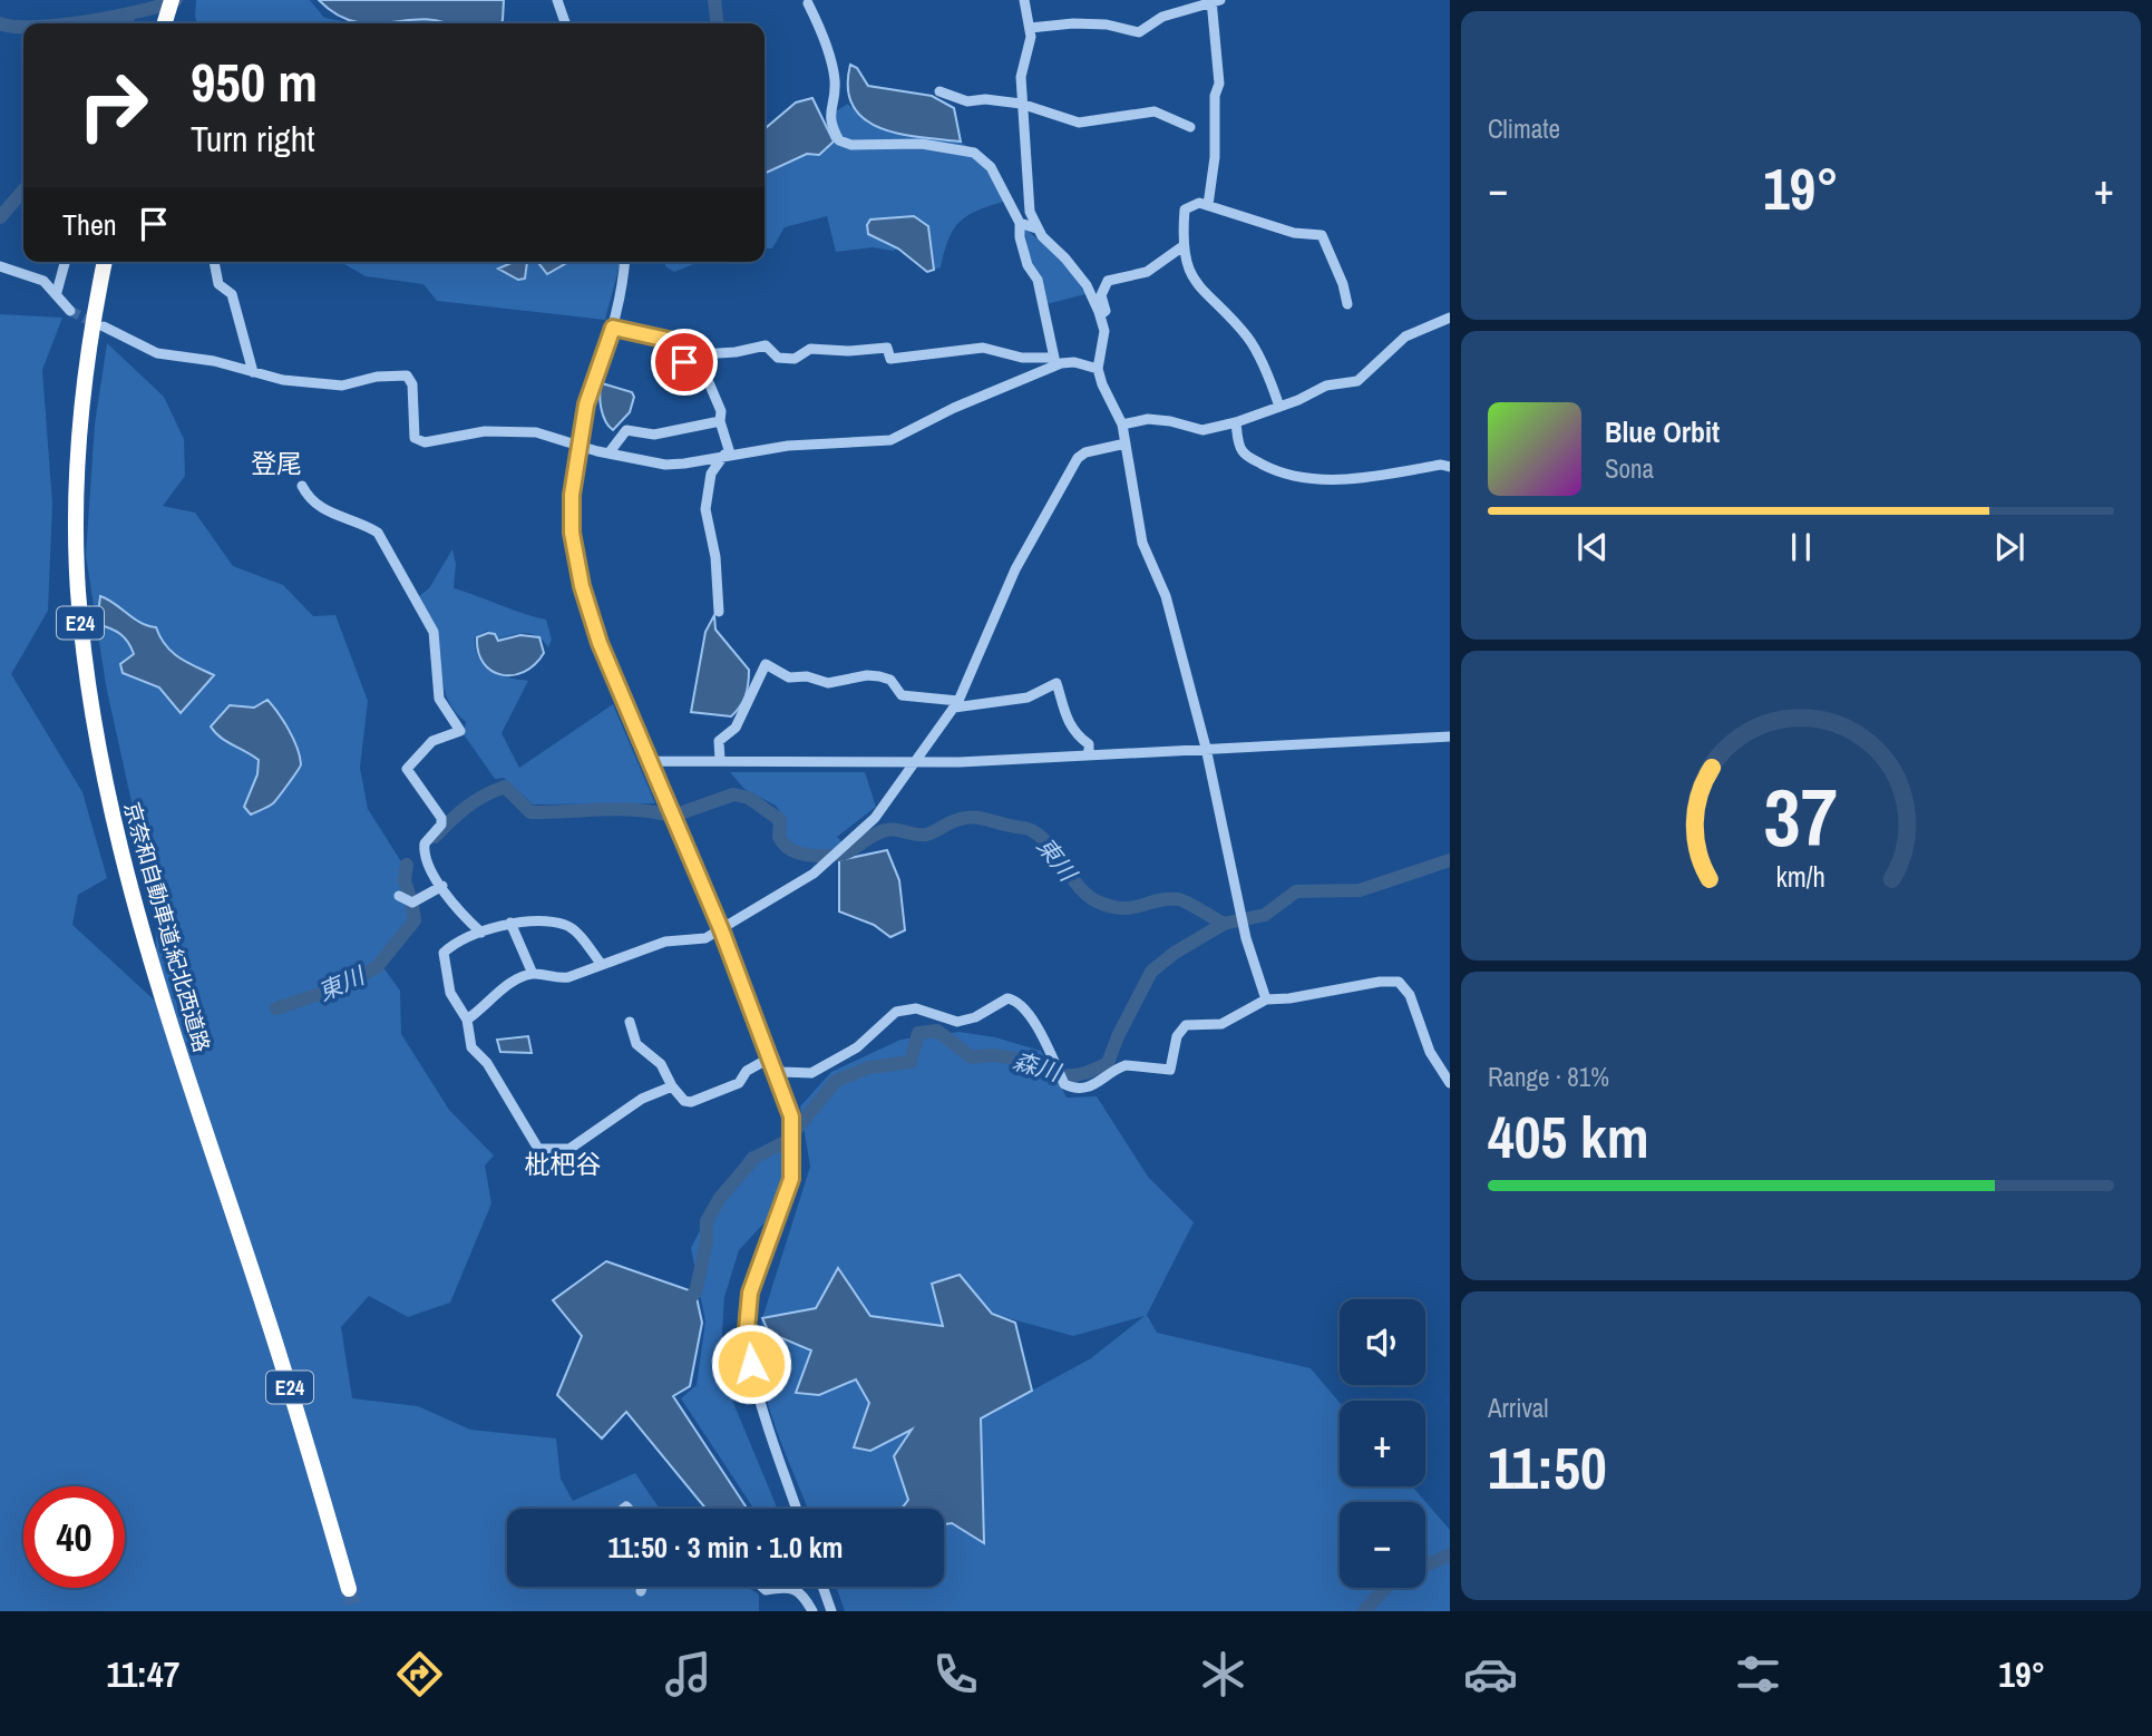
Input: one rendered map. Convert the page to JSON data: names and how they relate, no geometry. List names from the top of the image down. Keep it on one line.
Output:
{"streets":{"highway":["E24","京奈和自動車道;紀北西道路"]},"districts":["登尾","枇杷谷"],"water":["東川","森川"],"page":{"tile":["Climate",["Range · 81%","405 km"],["Arrival","11:50"]],"turn":["950 m","Turn right"],"heat":["−","19°","+"],"then":"Then","song":["Blue Orbit","Sona"],"map_buttons":["+","−"],"limit":"40","trip":"11:50 · 3 min · 1.0 km","tabs":["11:47","19°"],"gauge":["37","km/h"]}}
